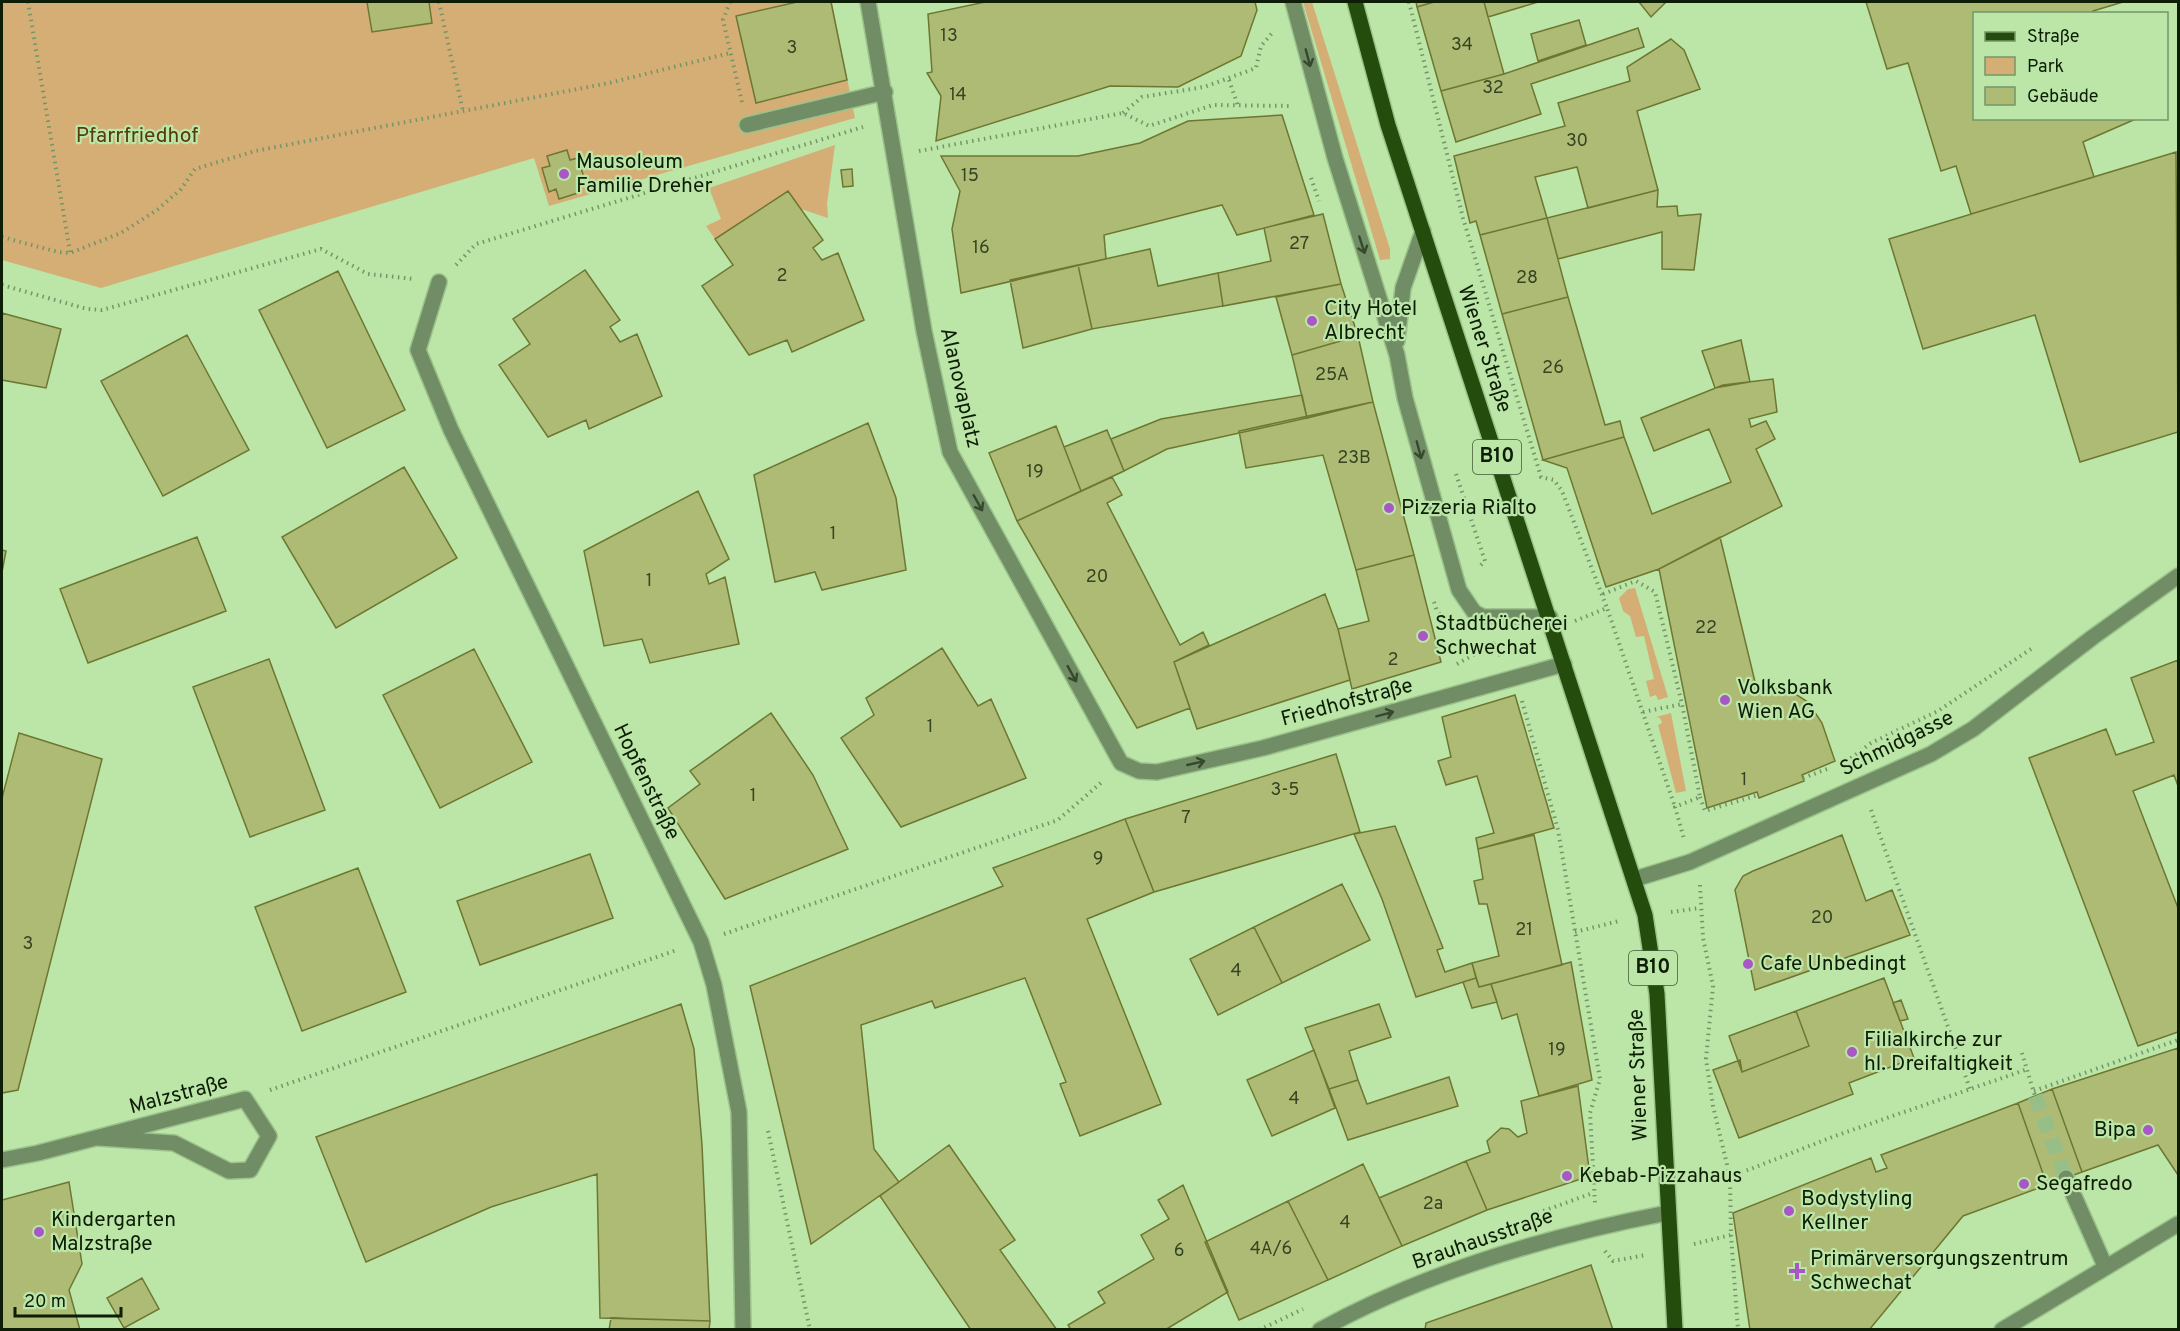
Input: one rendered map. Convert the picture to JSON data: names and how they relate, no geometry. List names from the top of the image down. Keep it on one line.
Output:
{"streets":{"main road":["Wiener Straße","B10"],"street":["Alanovaplatz","Friedhofstraße","Schmidgasse","Hopfenstraße","Malzstraße","Brauhausstraße"]},"crossings":[["Wiener Straße","Friedhofstraße"],["Wiener Straße","Schmidgasse"],["Wiener Straße","Brauhausstraße"],["Alanovaplatz","Friedhofstraße"]],"one_way":["Alanovaplatz","Friedhofstraße"],"parks":["Pfarrfriedhof"],"places":{"other":["Mausoleum Familie Dreher","City Hotel Albrecht","Pizzeria Rialto","Stadtbücherei Schwechat","Volksbank Wien AG","Cafe Unbedingt","Filialkirche zur hl. Dreifaltigkeit","Bipa","Kebab-Pizzahaus","Segafredo","Bodystyling Kellner","Kindergarten Malzstraße"],"health":["Primärversorgungszentrum Schwechat"]},"house_numbers":["13","34","3","32","14","30","15","27","16","2","28","26","25A","23B","19","1","20","1","22","2","1","1","3-5","1","7","9","20","21","3","4","19","4","2a","4","4A/6","6"],"legend":["Straße","Park","Gebäude"],"scale_bar":"20 m"}
